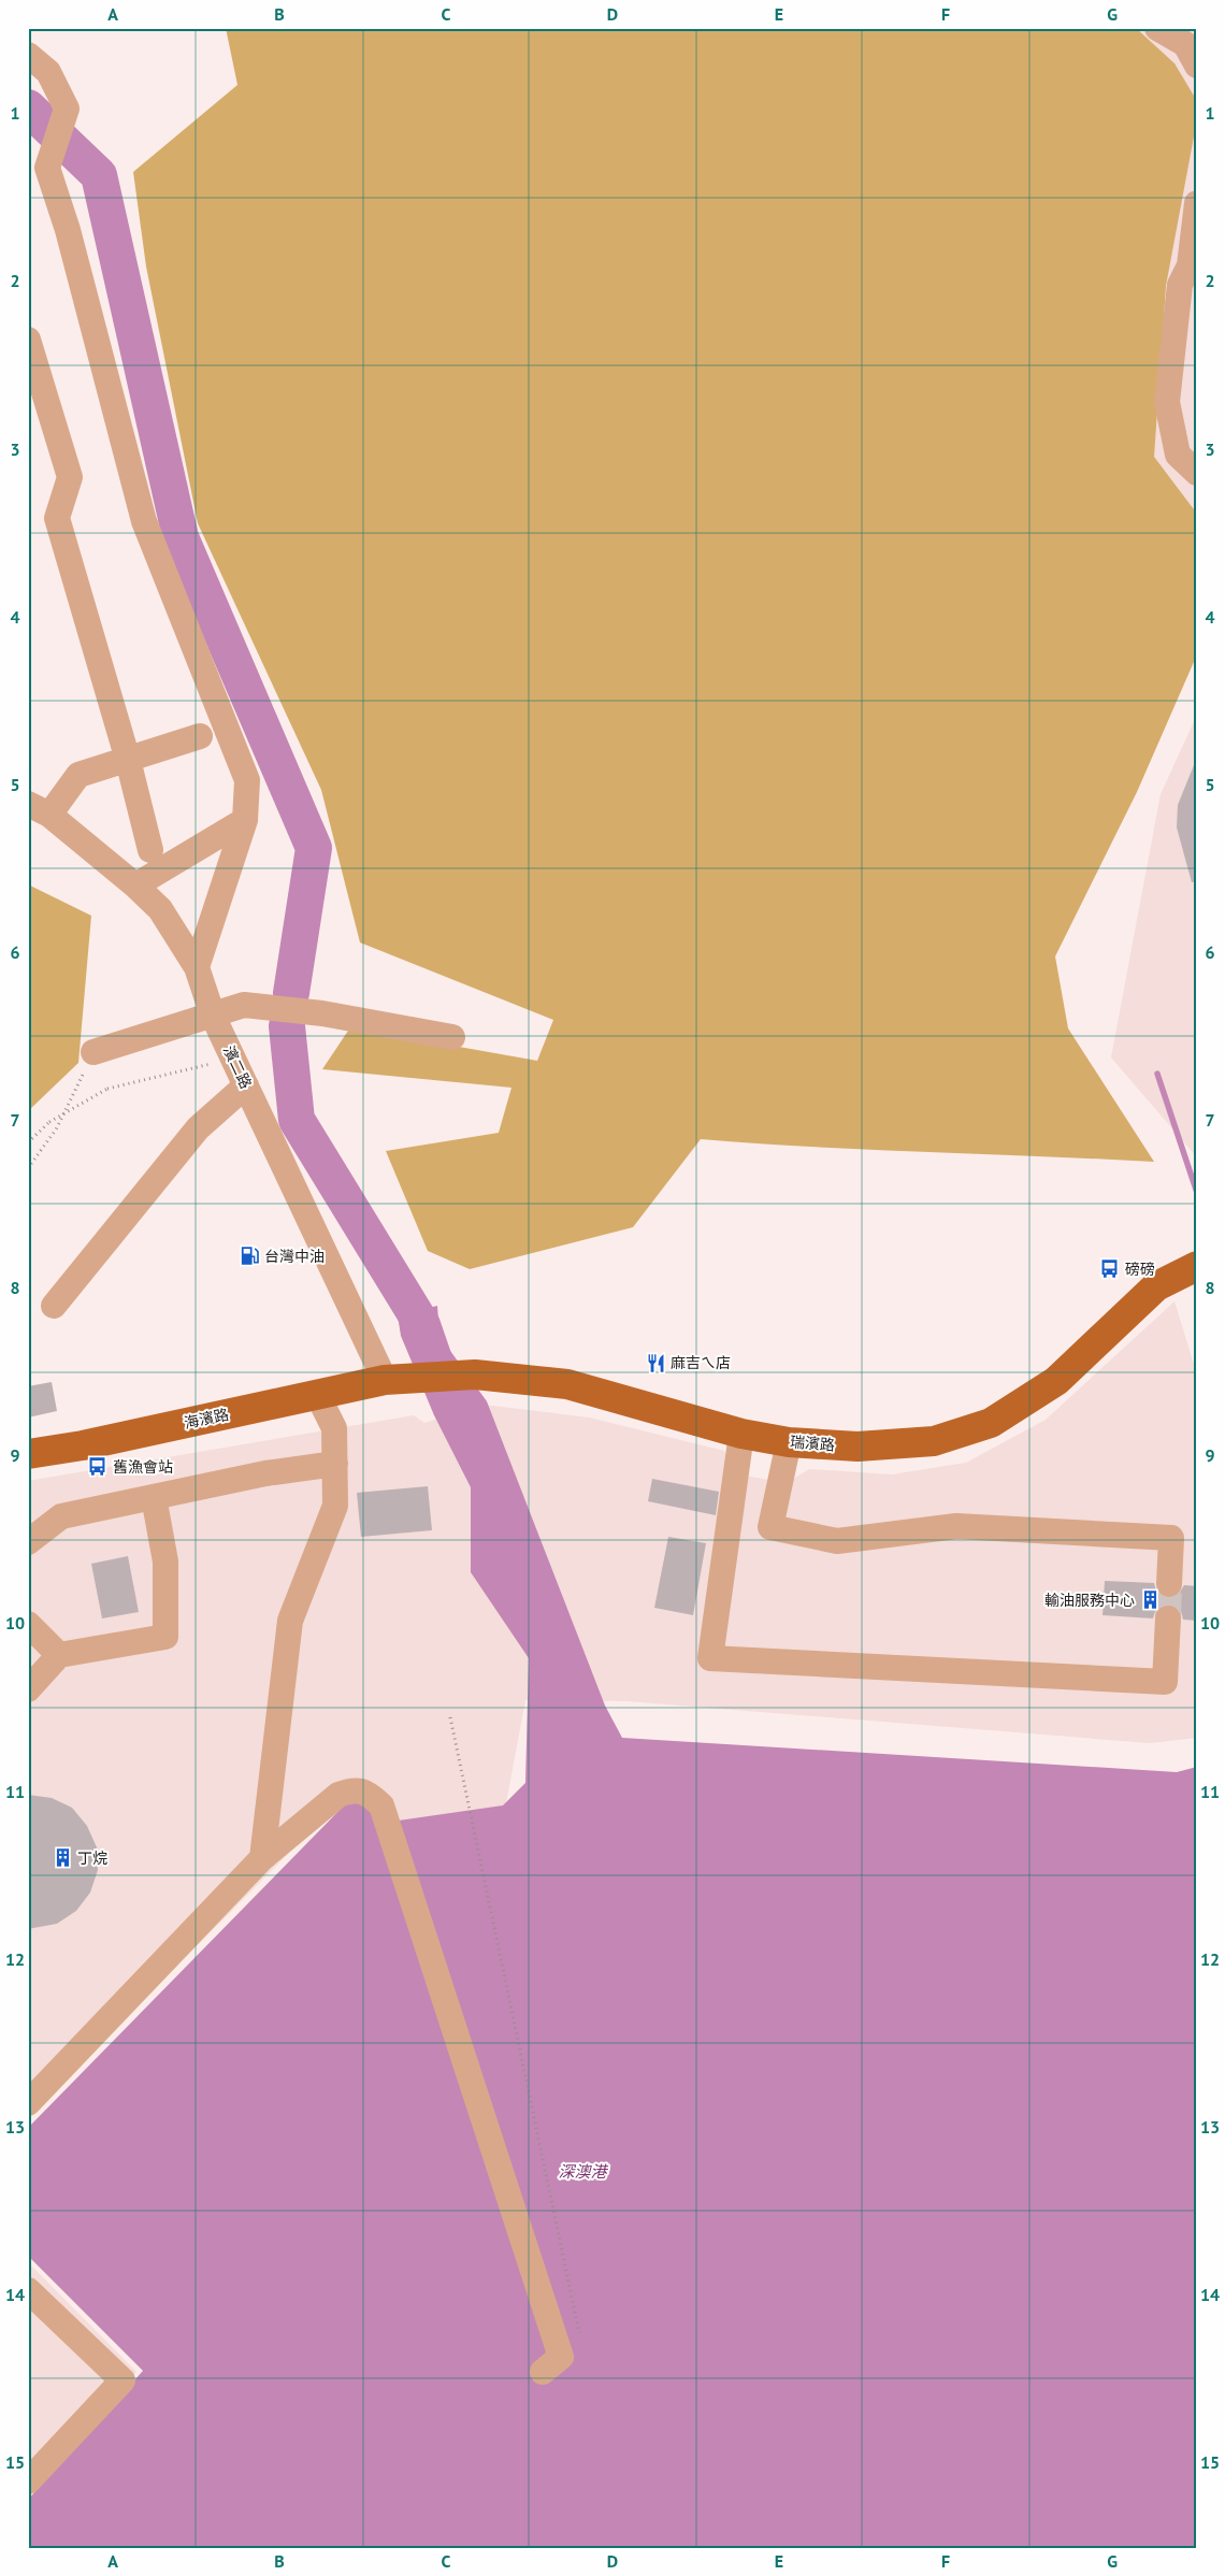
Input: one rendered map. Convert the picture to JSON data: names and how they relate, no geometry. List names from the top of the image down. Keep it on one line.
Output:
{"streets":{"main road":["海濱路","瑞濱路"],"street":["濱二路"]},"crossings":[["濱二路","海濱路"],["濱二路","瑞濱路"],["海濱路","瑞濱路"]],"water":["深澳港"],"places":{"fuel station":["台灣中油"],"bus stop":["磅磅","舊漁會站"],"restaurant":["麻吉ㄟ店"],"building":["輸油服務中心","丁烷"]},"grid":{"columns":["A","B","C","D","E","F","G"],"rows":["1","2","3","4","5","6","7","8","9","10","11","12","13","14","15"]}}
